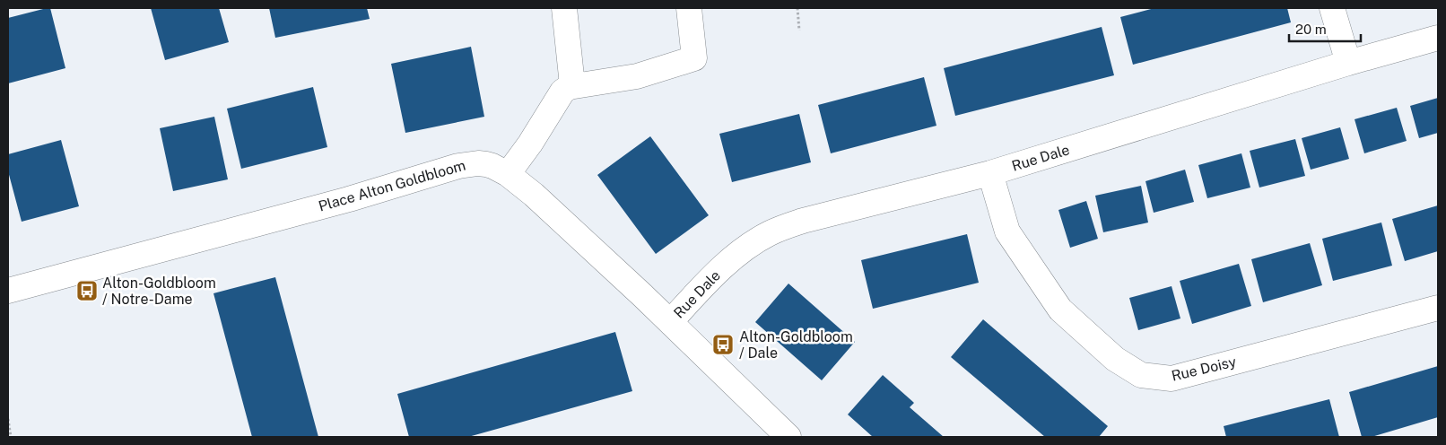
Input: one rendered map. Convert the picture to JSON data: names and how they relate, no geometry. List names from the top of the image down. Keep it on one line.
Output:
{"streets":{"street":["Rue Dale","Place Alton Goldbloom","Rue Doisy"]},"crossings":[["Rue Dale","Place Alton Goldbloom"],["Rue Dale","Rue Doisy"]],"places":{"bus stop":["Alton-Goldbloom / Notre-Dame","Alton-Goldbloom / Dale"]},"scale_bar":"20 m"}
